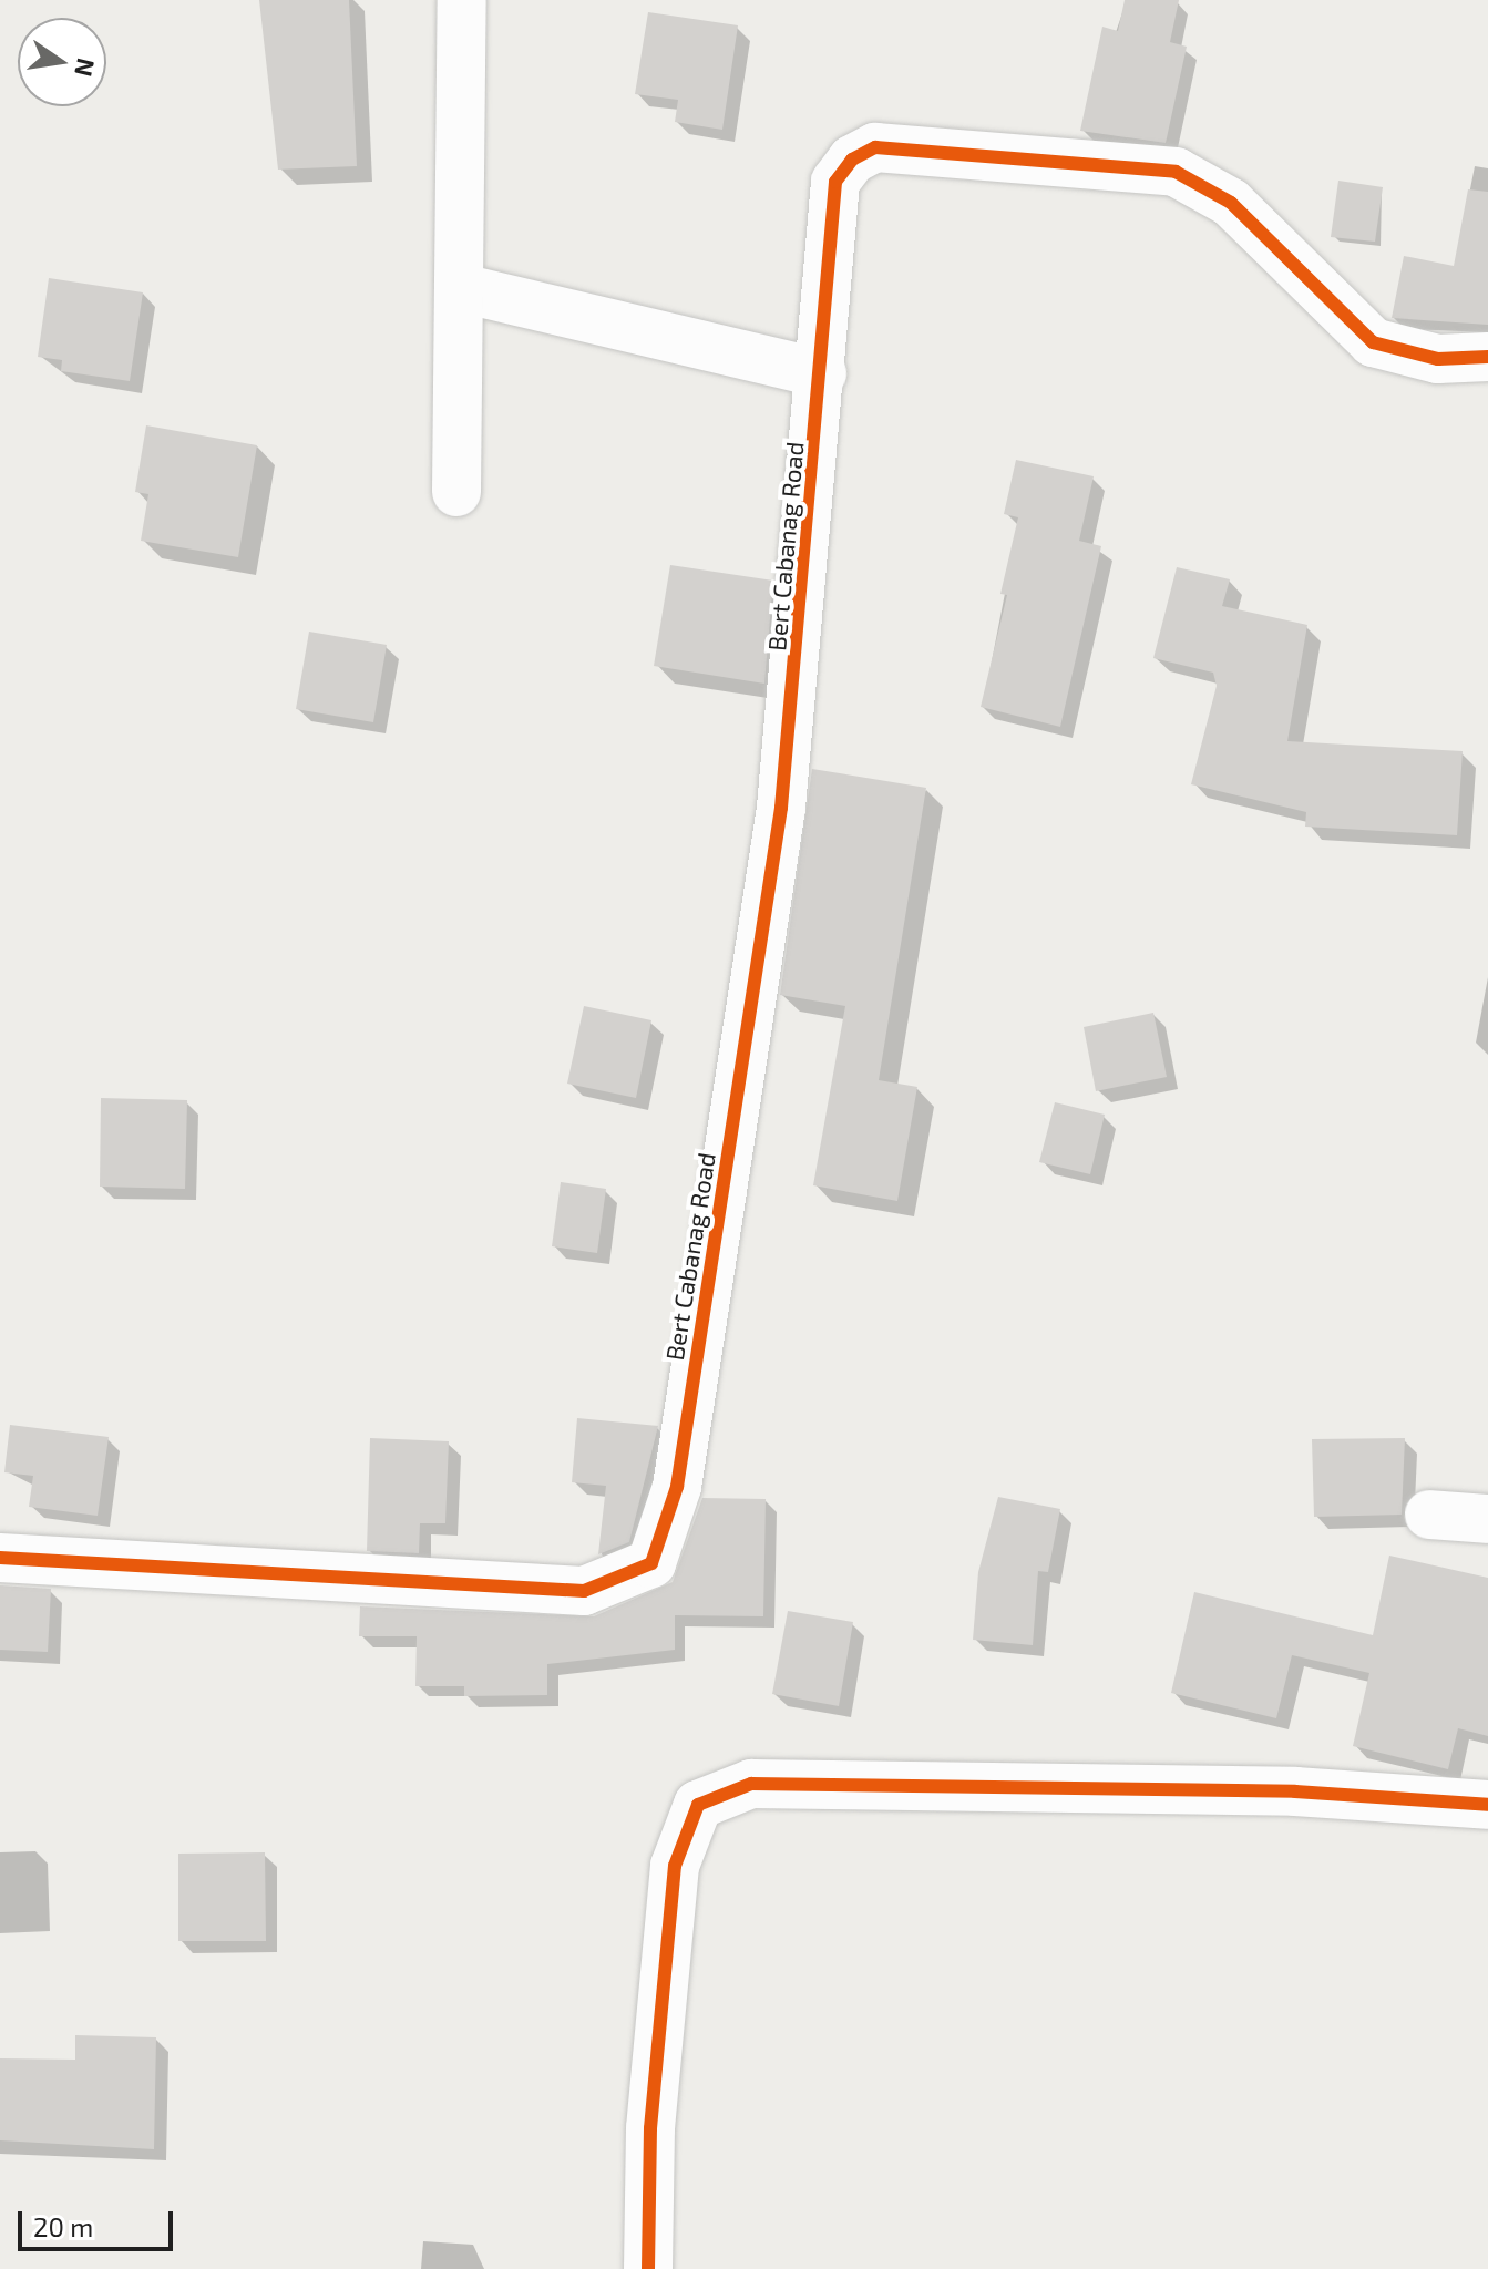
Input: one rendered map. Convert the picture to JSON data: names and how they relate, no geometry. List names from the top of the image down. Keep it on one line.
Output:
{"streets":{"street":["Bert Cabanag Road"]},"scale_bar":"20 m","north":"right"}
